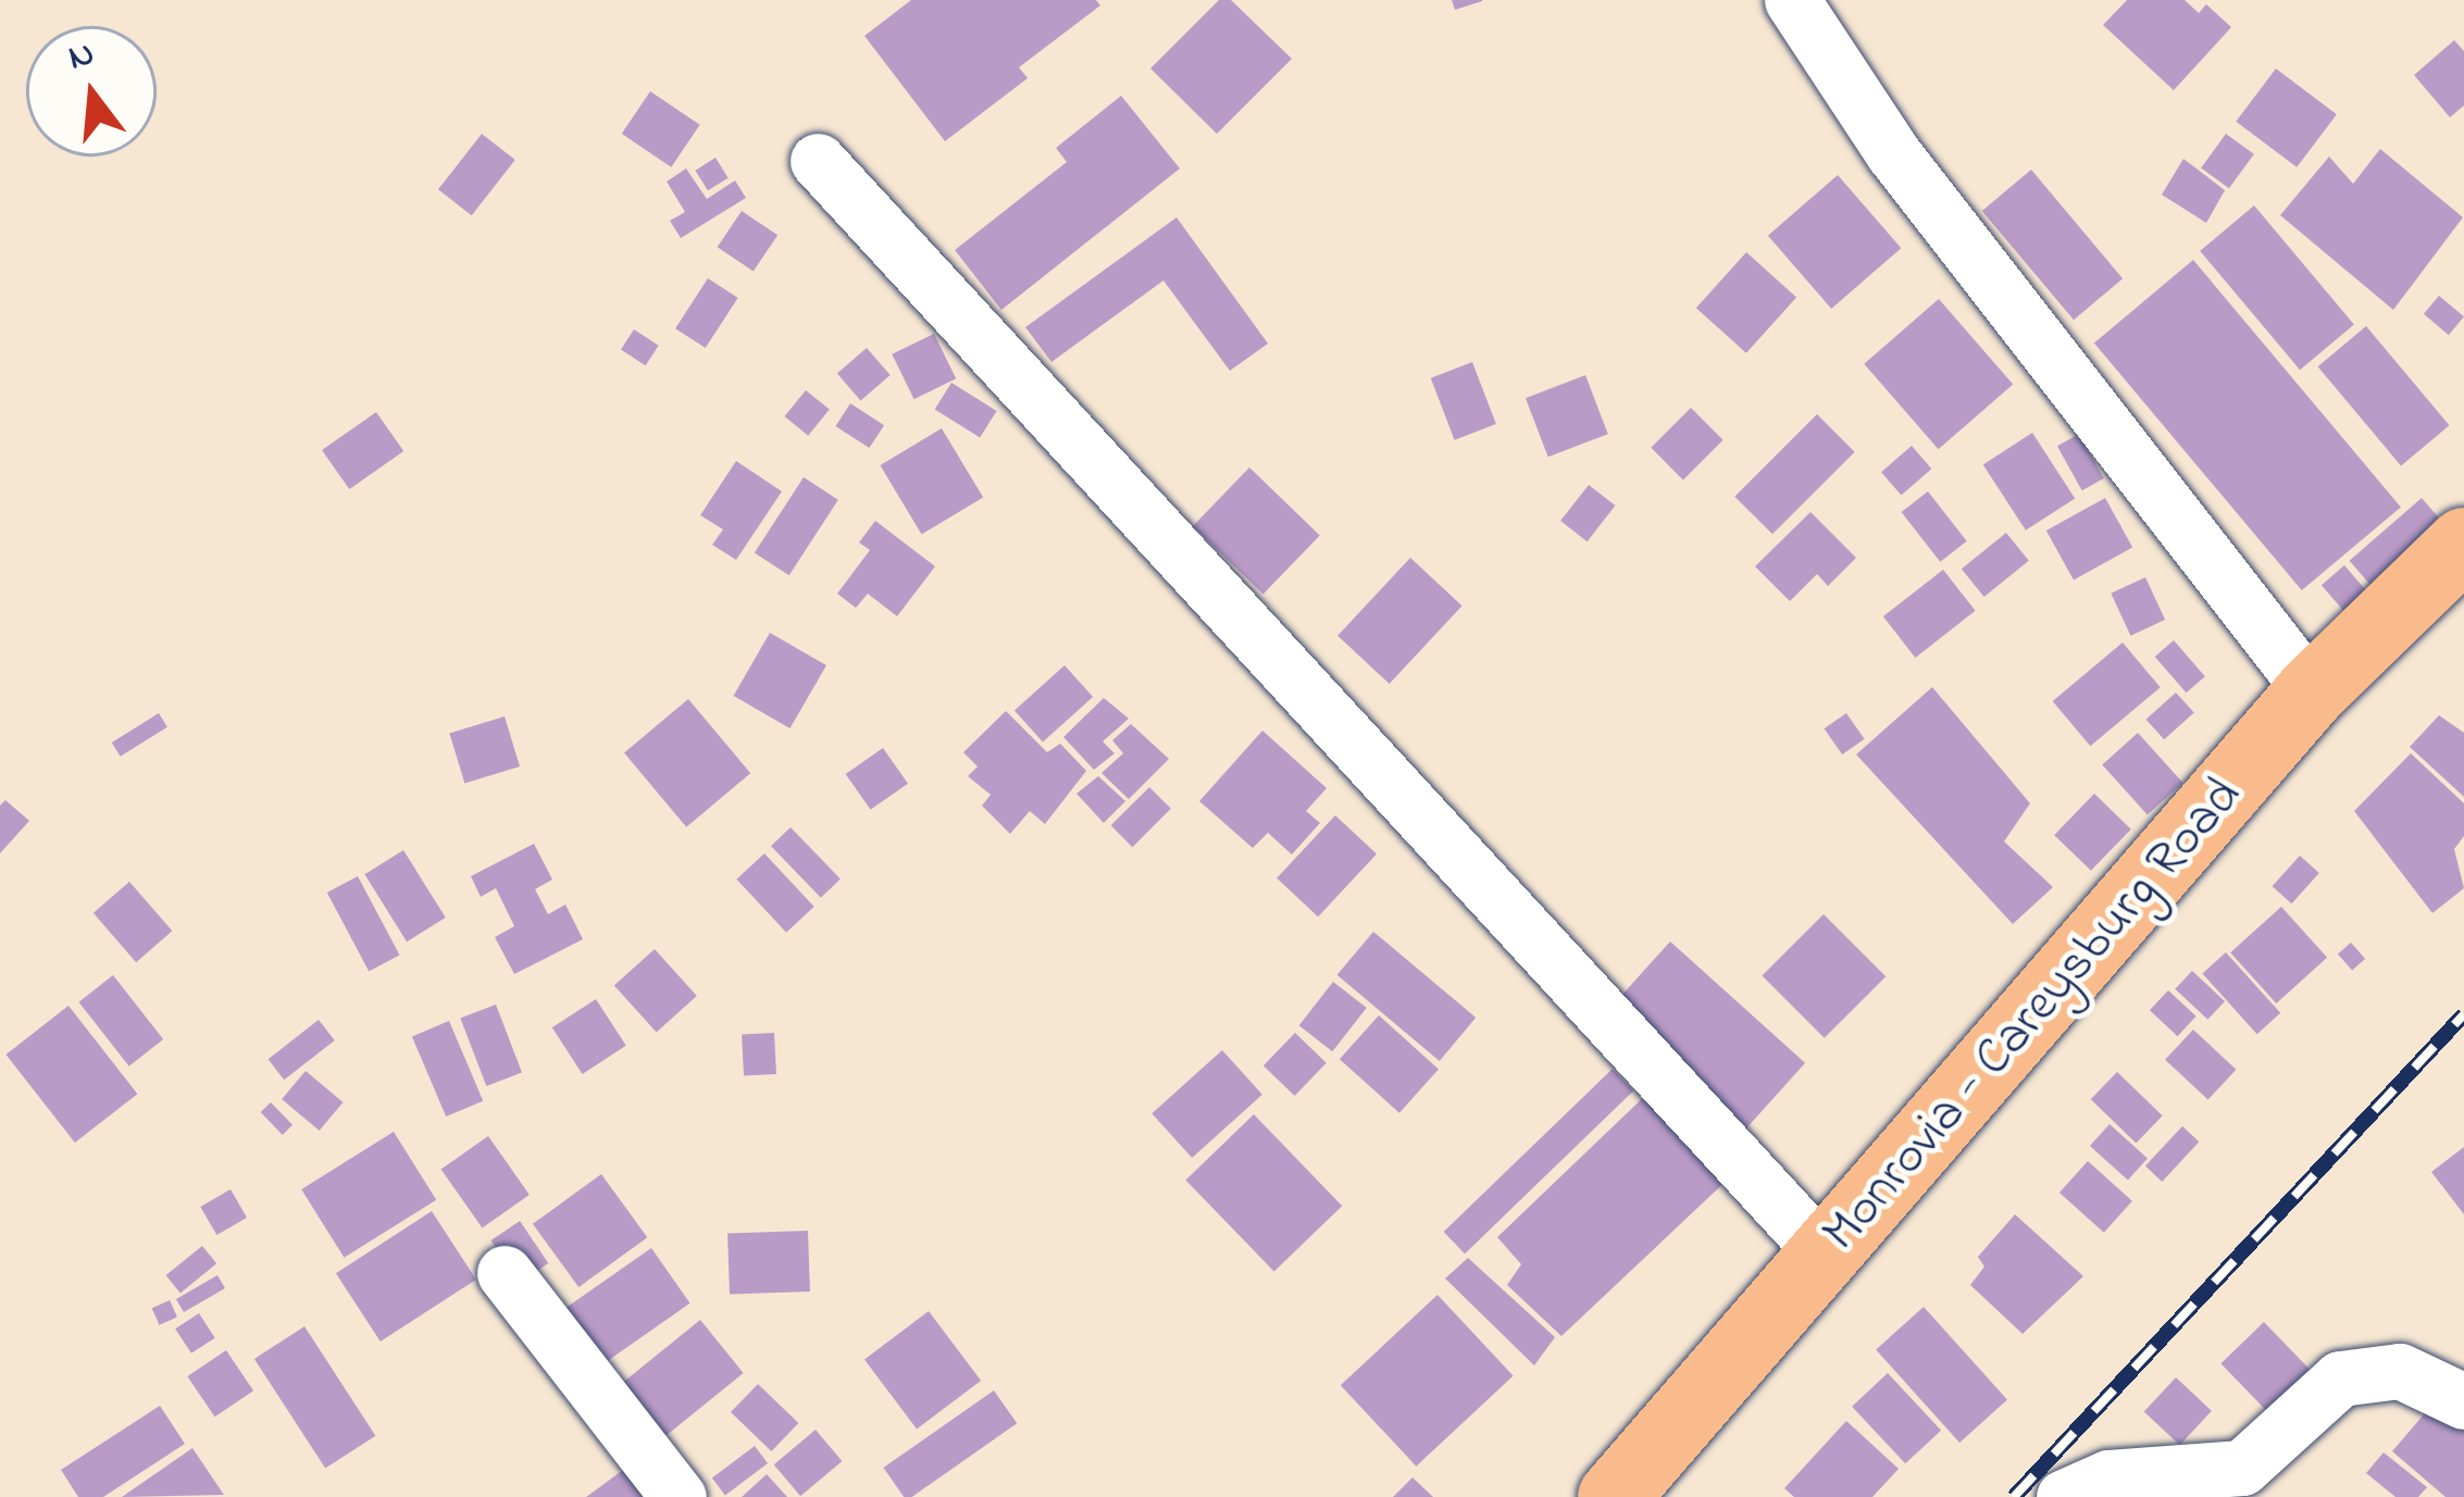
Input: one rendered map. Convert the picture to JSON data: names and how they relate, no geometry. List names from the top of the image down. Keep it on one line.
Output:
{"streets":{"main road":["Monrovia - Careysburg Road"]},"north":"top"}
